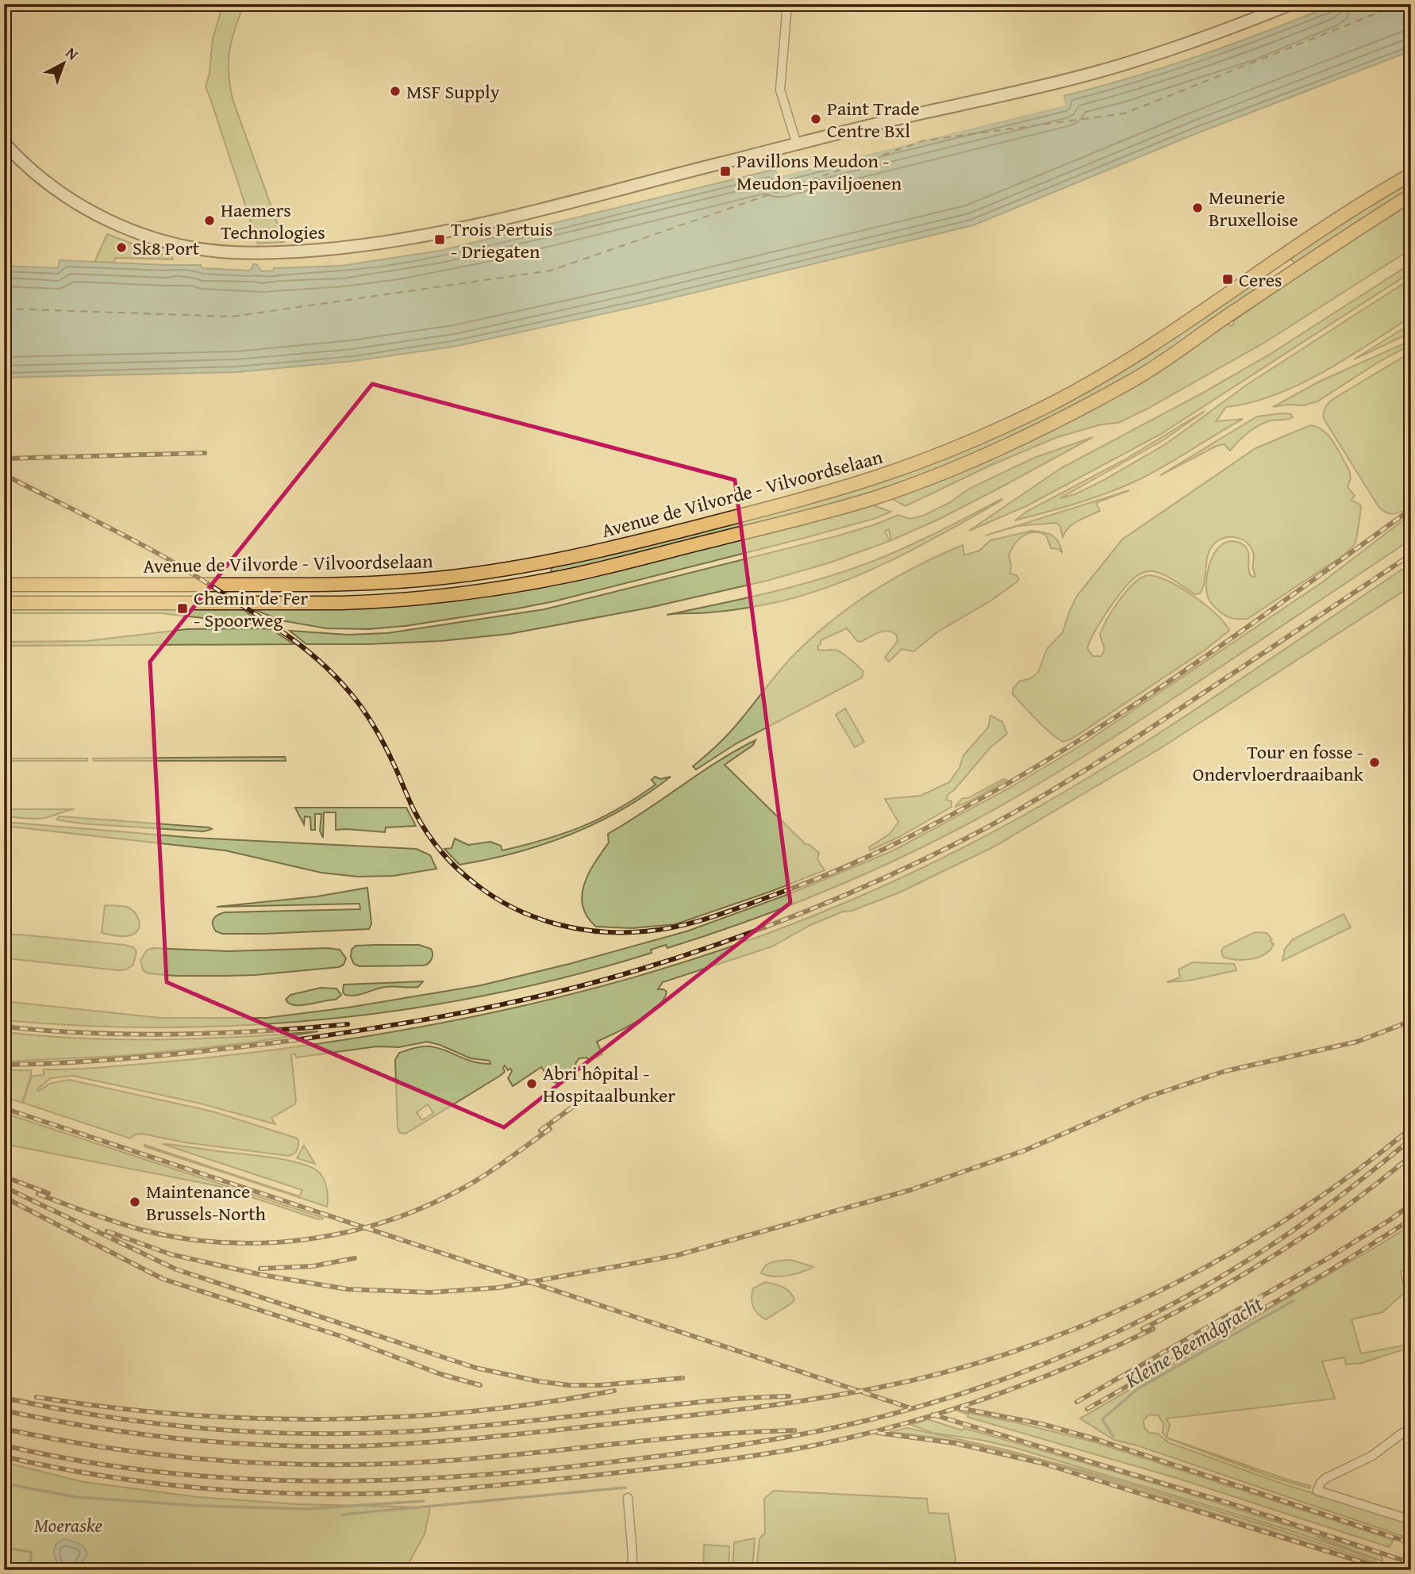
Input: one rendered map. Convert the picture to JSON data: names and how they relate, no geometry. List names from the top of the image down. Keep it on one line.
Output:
{"streets":{"main road":["Avenue de Vilvorde - Vilvoordselaan"]},"water":["Kleine Beemdgracht"],"parks":["Moeraske"],"places":{"other":["MSF Supply","Paint Trade Centre Bxl","Meunerie Bruxelloise","Haemers Technologies","Sk8 Port","Tour en fosse - Ondervloerdraaibank","Abri hôpital - Hospitaalbunker","Maintenance Brussels-North"],"transit":["Pavillons Meudon - Meudon-paviljoenen","Trois Pertuis - Driegaten","Ceres","Chemin de Fer - Spoorweg"]},"north":"top right"}
